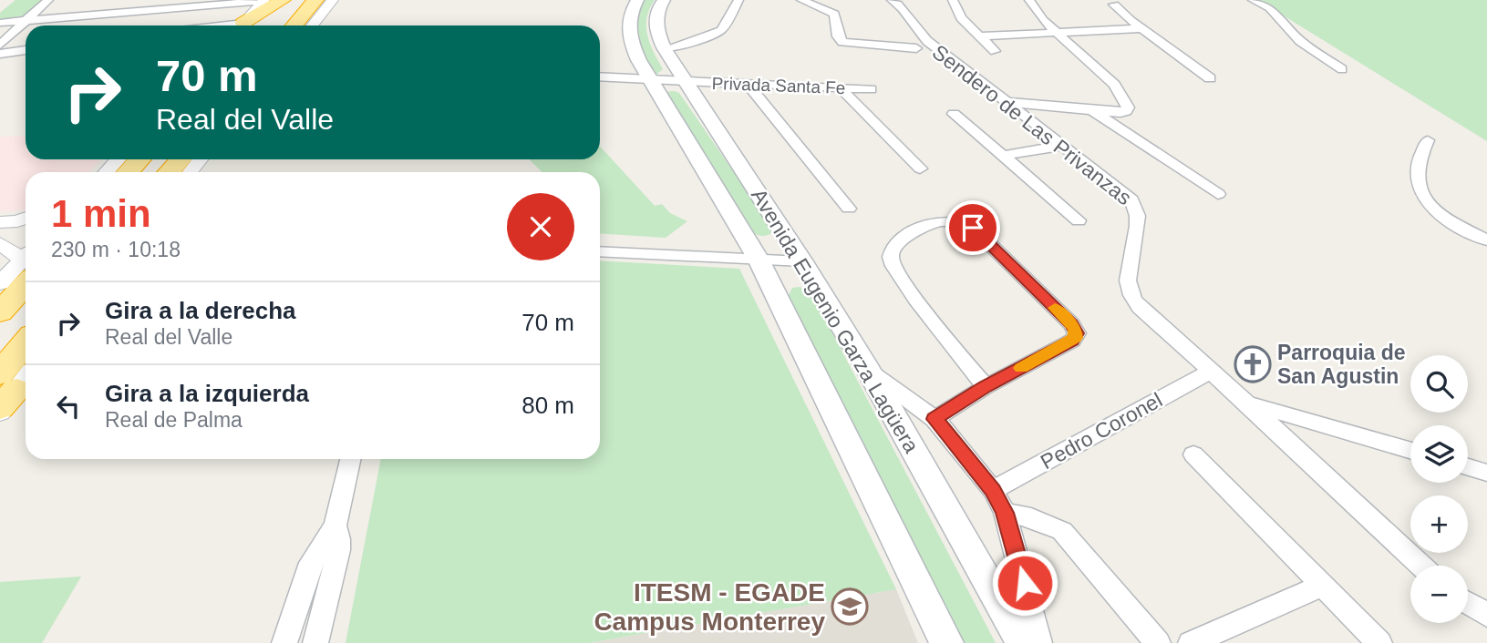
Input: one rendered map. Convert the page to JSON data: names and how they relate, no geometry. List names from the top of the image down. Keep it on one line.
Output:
{"streets":{"main road":["Avenida Eugenio Garza Lagüera"],"street":["Privada Santa Fe","Sendero de Las Privanzas","Pedro Coronel"]},"crossings":[["Privada Santa Fe","Avenida Eugenio Garza Lagüera"],["Sendero de Las Privanzas","Pedro Coronel"]],"places":{"church":["Parroquia de San Agustin"],"school or university":["ITESM - EGADE Campus Monterrey"]},"page":{"turn":["70 m","Real del Valle"],"heading":["1 min","230 m · 10:18"],"list":[{"name":"Gira a la derecha","note":"Real del Valle","value":"70 m"},{"name":"Gira a la izquierda","note":"Real de Palma","value":"80 m"}],"map_buttons":["+","−"]}}
